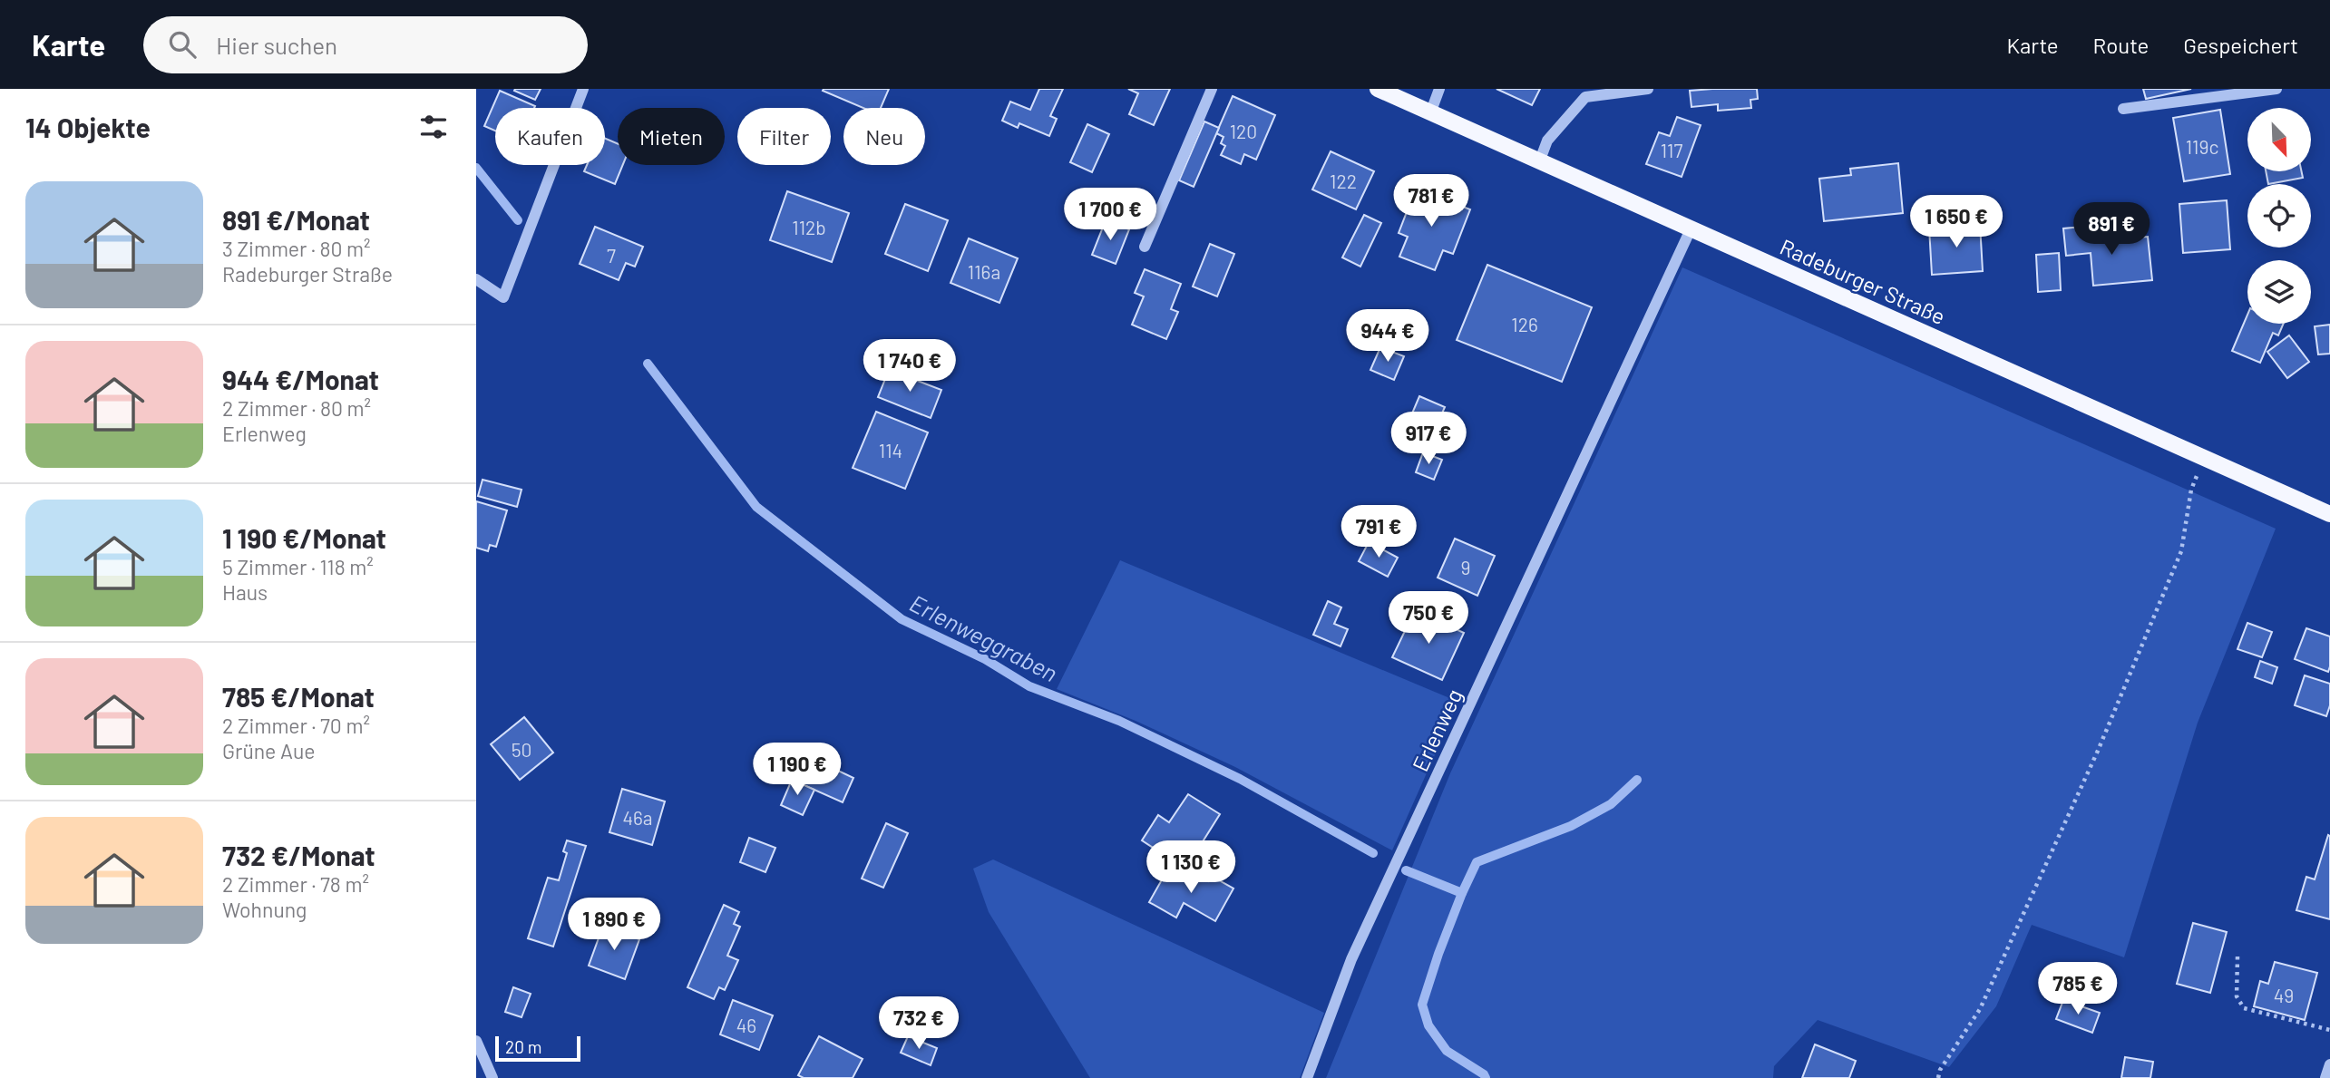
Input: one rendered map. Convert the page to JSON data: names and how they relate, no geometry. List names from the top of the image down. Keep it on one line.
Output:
{"streets":{"main road":["Radeburger Straße"],"street":["Erlenweg"]},"crossings":[["Radeburger Straße","Erlenweg"]],"water":["Erlenweggraben"],"house_numbers":["120","119c","117","122","112b","7","116a","126","114","9","50","46a","49","46"],"scale_bar":"20 m","north":"bottom right","page":{"header":"Karte","search":"Hier suchen","nav":["Karte","Route","Gespeichert"],"heading":"14 Objekte","chip":["Kaufen","Mieten","Filter","Neu"],"list":[{"name":"891 €/Monat","note":"3 Zimmer · 80 m² · Radeburger Straße"},{"name":"944 €/Monat","note":"2 Zimmer · 80 m² · Erlenweg"},{"name":"1 190 €/Monat","note":"5 Zimmer · 118 m² · Haus"},{"name":"785 €/Monat","note":"2 Zimmer · 70 m² · Grüne Aue"},{"name":"732 €/Monat","note":"2 Zimmer · 78 m² · Wohnung"}],"price":["781 €","1 700 €","1 650 €","891 €","944 €","1 740 €","917 €","791 €","750 €","1 190 €","1 130 €","1 890 €","785 €","732 €"],"scale":"20 m"}}
